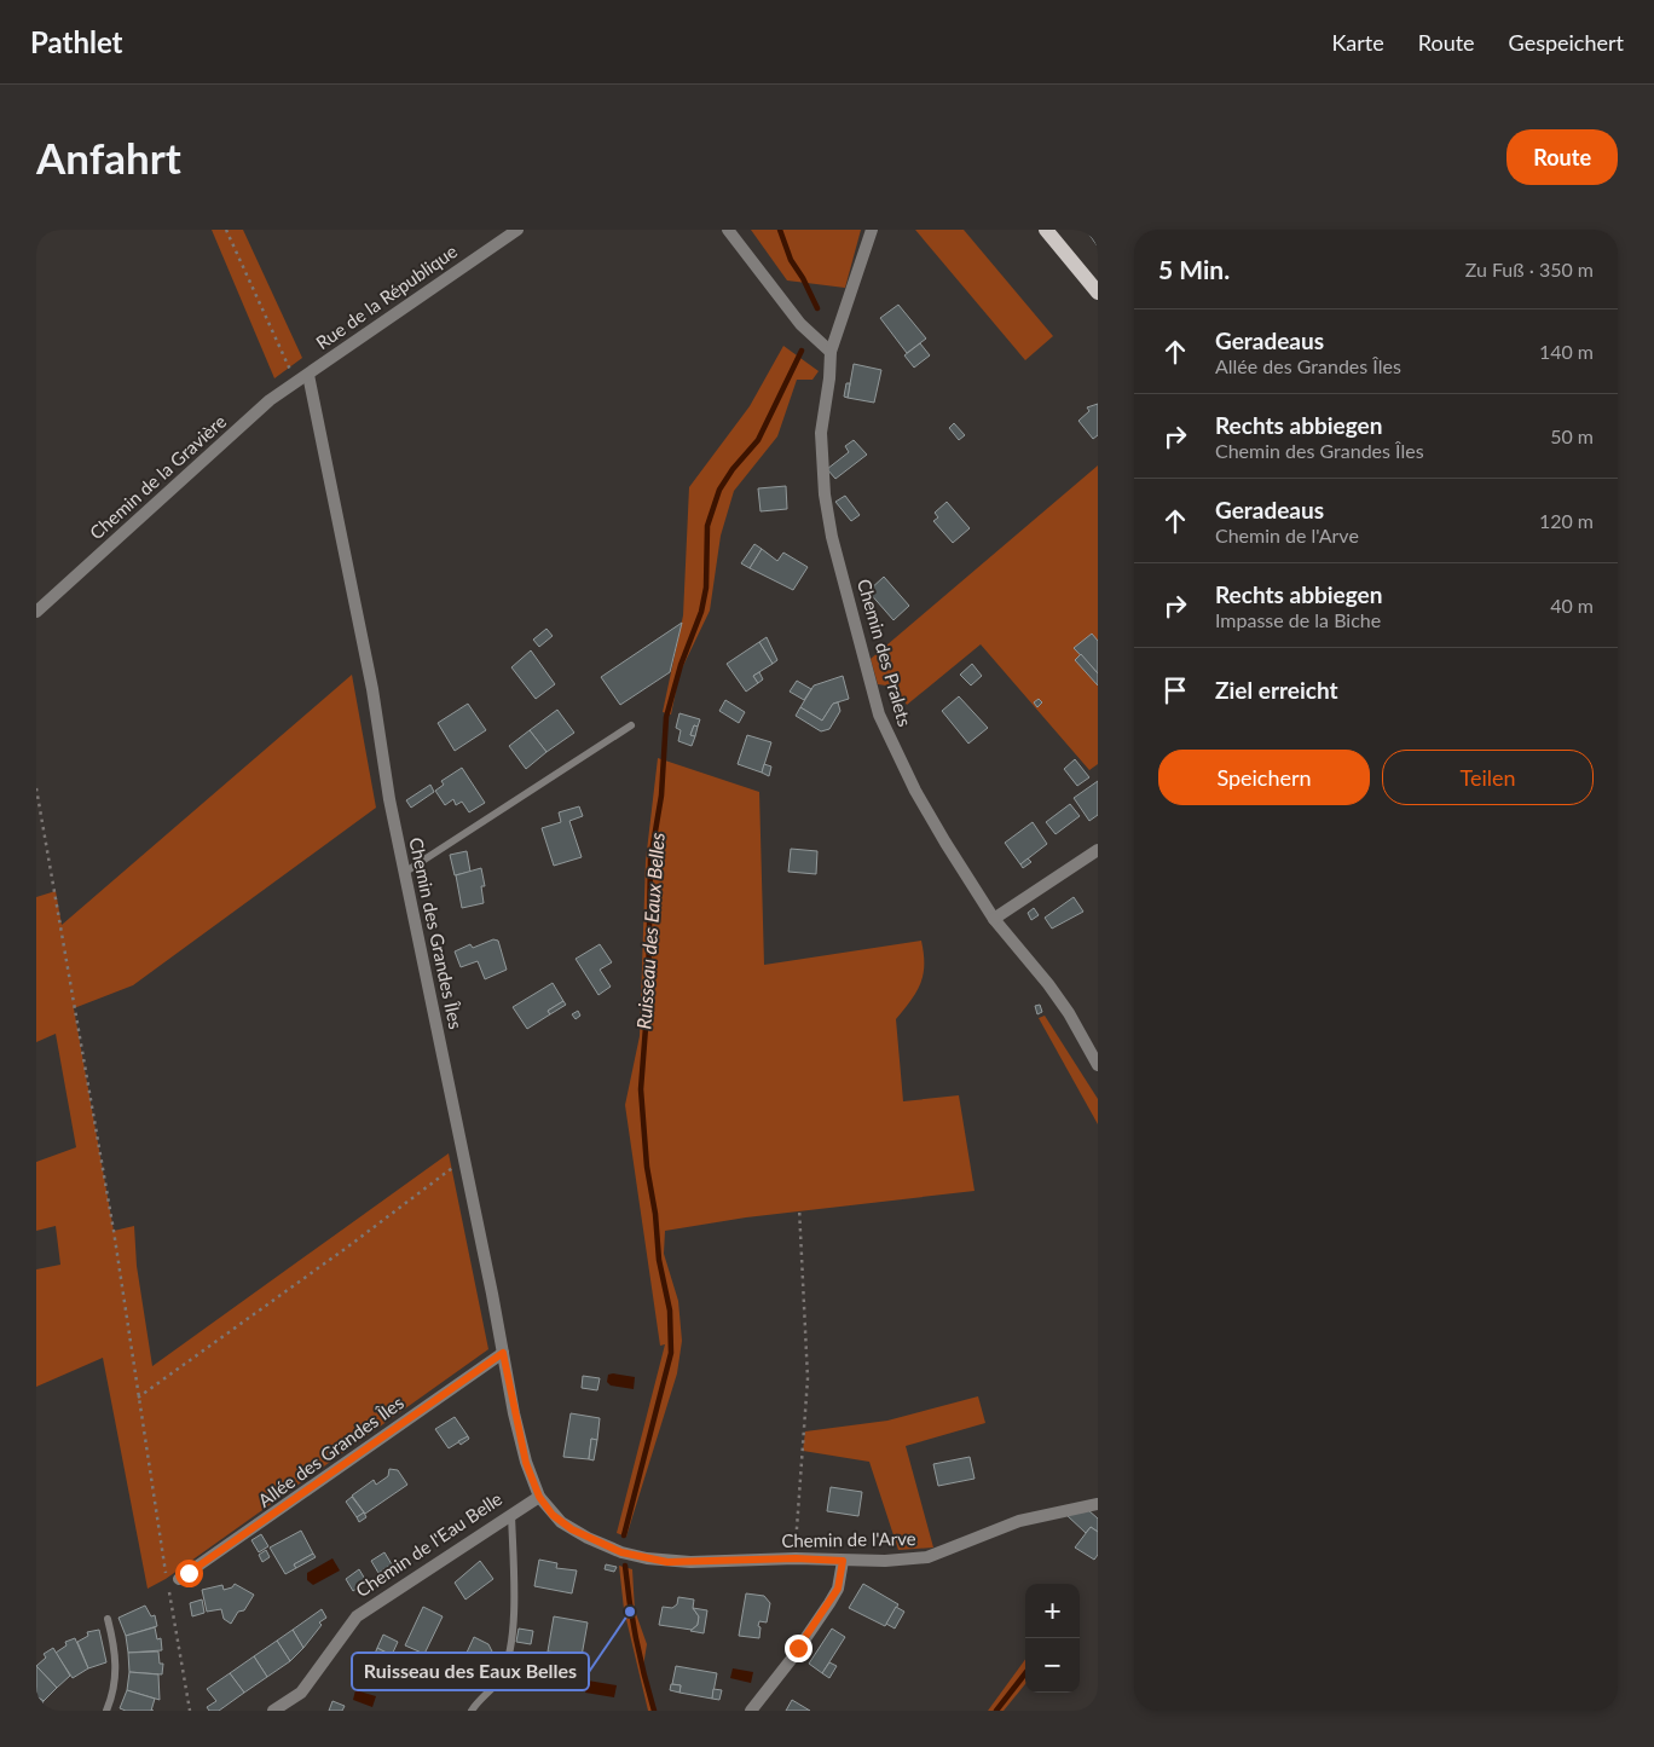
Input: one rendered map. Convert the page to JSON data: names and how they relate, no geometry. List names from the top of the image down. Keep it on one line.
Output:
{"streets":{"street":["Rue de la République","Chemin de la Gravière","Chemin des Pralets","Chemin des Grandes Îles","Allée des Grandes Îles","Chemin de l'Arve","Chemin de l'Eau Belle"]},"crossings":[["Rue de la République","Chemin de la Gravière"],["Rue de la République","Chemin des Grandes Îles"],["Chemin de la Gravière","Chemin des Grandes Îles"],["Chemin des Grandes Îles","Allée des Grandes Îles"],["Chemin des Grandes Îles","Chemin de l'Arve"],["Chemin des Grandes Îles","Chemin de l'Eau Belle"],["Chemin de l'Arve","Chemin de l'Eau Belle"]],"water":["Ruisseau des Eaux Belles"],"places":["Ruisseau des Eaux Belles"],"page":{"header":"Pathlet","nav":["Karte","Route","Gespeichert"],"buttons":["Route",["Speichern","Teilen"]],"title":"Anfahrt","heading":["5 Min.","Zu Fuß · 350 m"],"list":[["Geradeaus","Allée des Grandes Îles","140 m"],["Rechts abbiegen","Chemin des Grandes Îles","50 m"],["Geradeaus","Chemin de l'Arve","120 m"],["Rechts abbiegen","Impasse de la Biche","40 m"],"Ziel erreicht"],"map_buttons":["+","−"]}}
